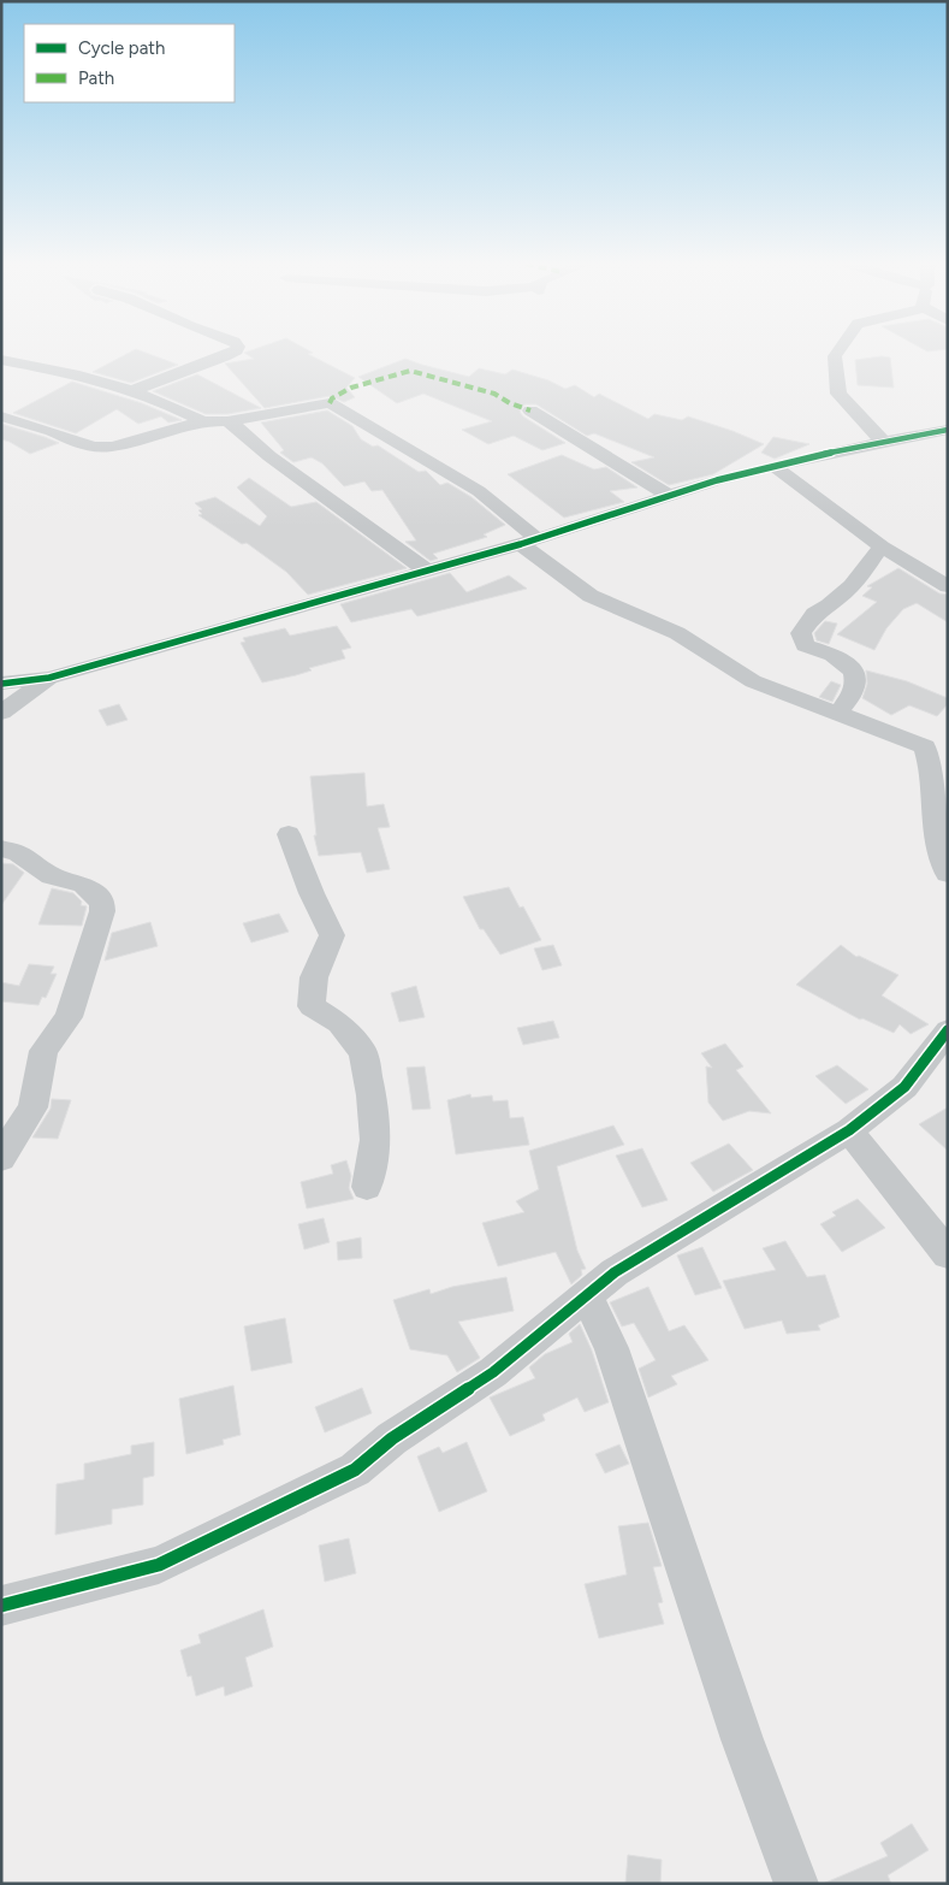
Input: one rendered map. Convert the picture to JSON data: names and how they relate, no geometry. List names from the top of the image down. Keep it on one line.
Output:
{"legend":["Cycle path","Path"]}
